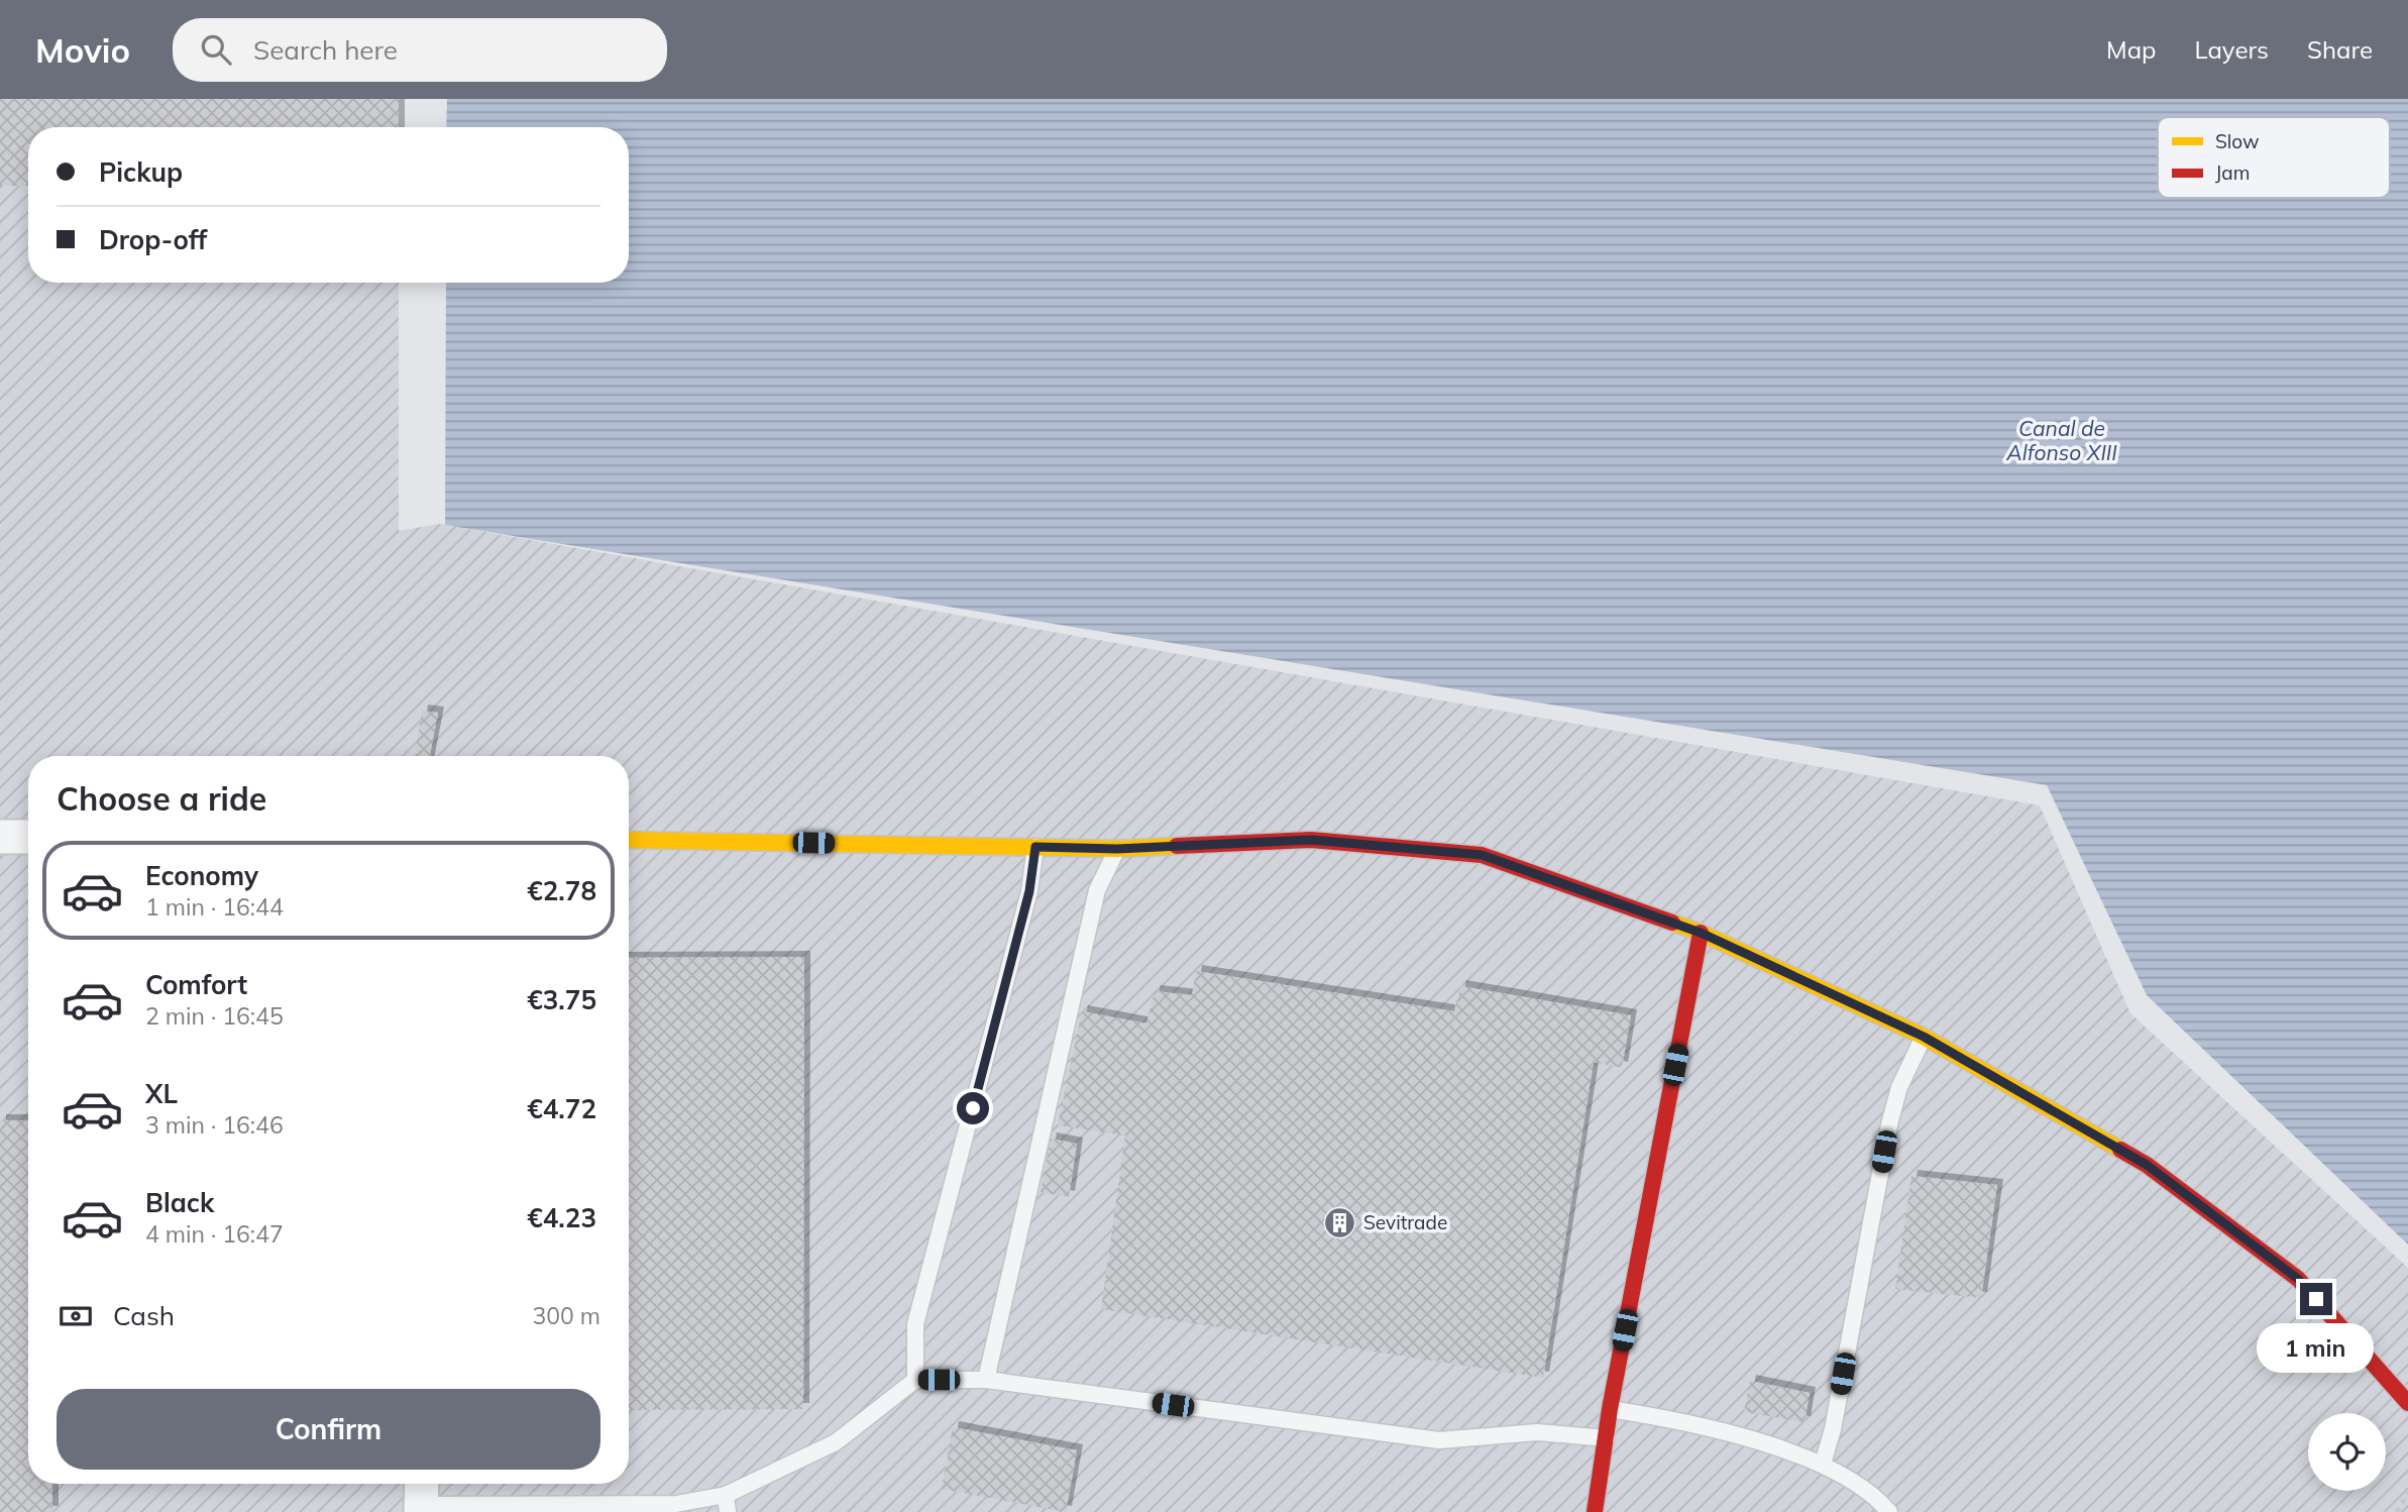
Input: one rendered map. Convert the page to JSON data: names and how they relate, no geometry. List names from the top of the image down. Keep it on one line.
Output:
{"water":["Canal de Alfonso XIII"],"places":{"building":["Sevitrade"]},"legend":["Slow","Jam"],"page":{"header":"Movio","search":"Search here","nav":["Map","Layers","Share"],"banner":["Pickup","Drop-off"],"heading":"Choose a ride","list":[{"name":"Economy","note":"1 min · 16:44","value":"€2.78"},{"name":"Comfort","note":"2 min · 16:45","value":"€3.75"},{"name":"XL","note":"3 min · 16:46","value":"€4.72"},{"name":"Black","note":"4 min · 16:47","value":"€4.23"}],"pay":["Cash","300 m"],"bubble":"1 min","buttons":"Confirm"}}
